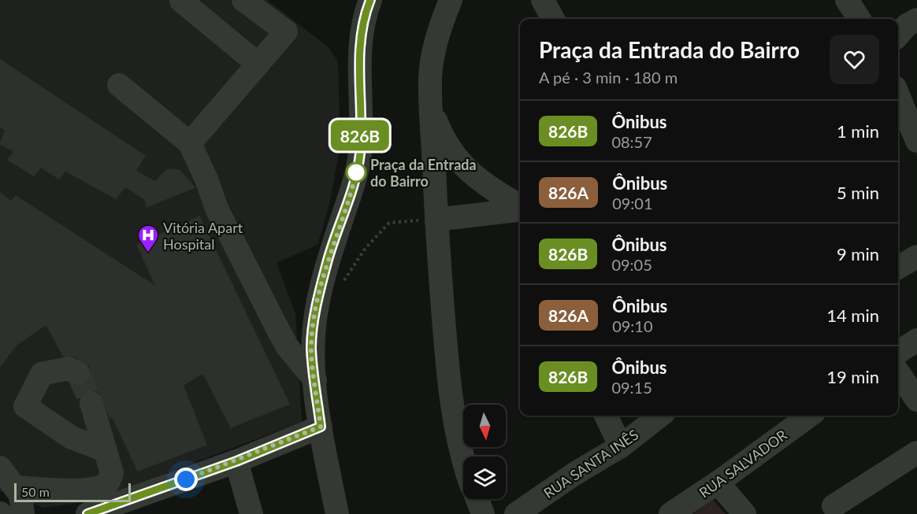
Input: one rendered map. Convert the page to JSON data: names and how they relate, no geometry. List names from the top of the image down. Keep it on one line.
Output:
{"streets":{"street":["RUA SANTA INÊS","RUA SALVADOR"]},"places":{"other":["Praça da Entrada do Bairro"],"hospital":["Vitória Apart Hospital"]},"lines":["bus line 826B"],"scale_bar":"50 m","north":"bottom","page":{"on_map":"826B","heading":["Praça da Entrada do Bairro","A pé · 3 min · 180 m"],"list":[{"mark":"826B","name":"Ônibus","note":"08:57","value":"1 min"},{"mark":"826A","name":"Ônibus","note":"09:01","value":"5 min"},{"mark":"826B","name":"Ônibus","note":"09:05","value":"9 min"},{"mark":"826A","name":"Ônibus","note":"09:10","value":"14 min"},{"mark":"826B","name":"Ônibus","note":"09:15","value":"19 min"}],"scale":"50 m"}}
